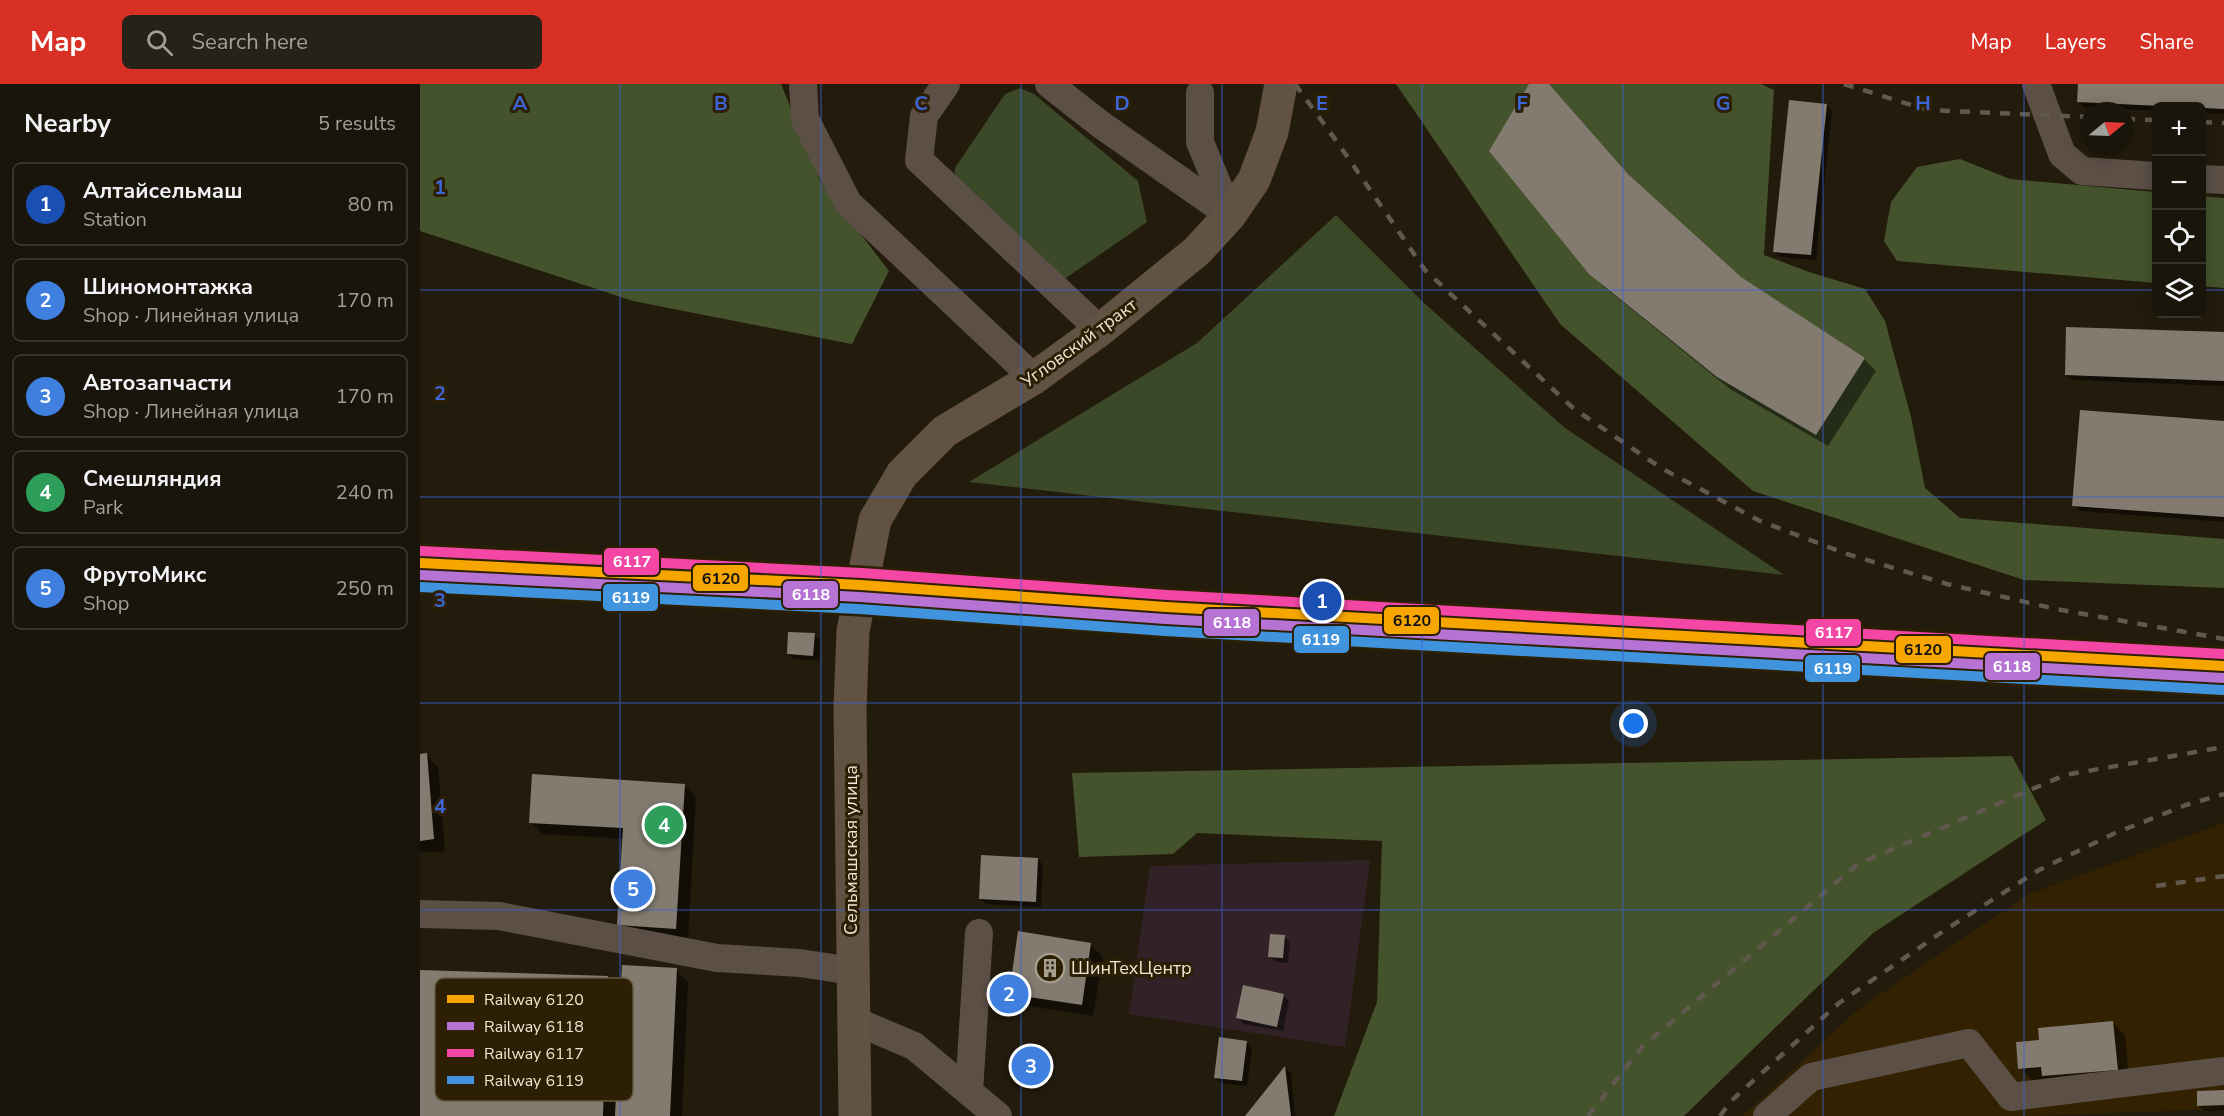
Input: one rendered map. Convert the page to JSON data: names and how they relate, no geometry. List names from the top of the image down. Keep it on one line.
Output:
{"streets":{"highway":["Угловский тракт","Сельмашская улица"]},"crossings":[["Угловский тракт","Сельмашская улица"]],"places":{"building":["ШинТехЦентр"]},"lines":["rail line 6117","rail line 6120","rail line 6118","rail line 6119"],"legend":["Railway 6120","Railway 6118","Railway 6117","Railway 6119"],"north":"right","page":{"header":"Map","search":"Search here","nav":["Map","Layers","Share"],"heading":["Nearby","5 results"],"map_buttons":["+","−"],"list":[{"mark":"1","name":"Алтайсельмаш","note":"Station","value":"80 m"},{"mark":"2","name":"Шиномонтажка","note":"Shop · Линейная улица","value":"170 m"},{"mark":"3","name":"Автозапчасти","note":"Shop · Линейная улица","value":"170 m"},{"mark":"4","name":"Смешляндия","note":"Park","value":"240 m"},{"mark":"5","name":"ФрутоМикс","note":"Shop","value":"250 m"}],"pins":["1","4","5","2","3"]},"grid":{"columns":["A","B","C","D","E","F","G","H"],"rows":["1","2","3","4"]}}
